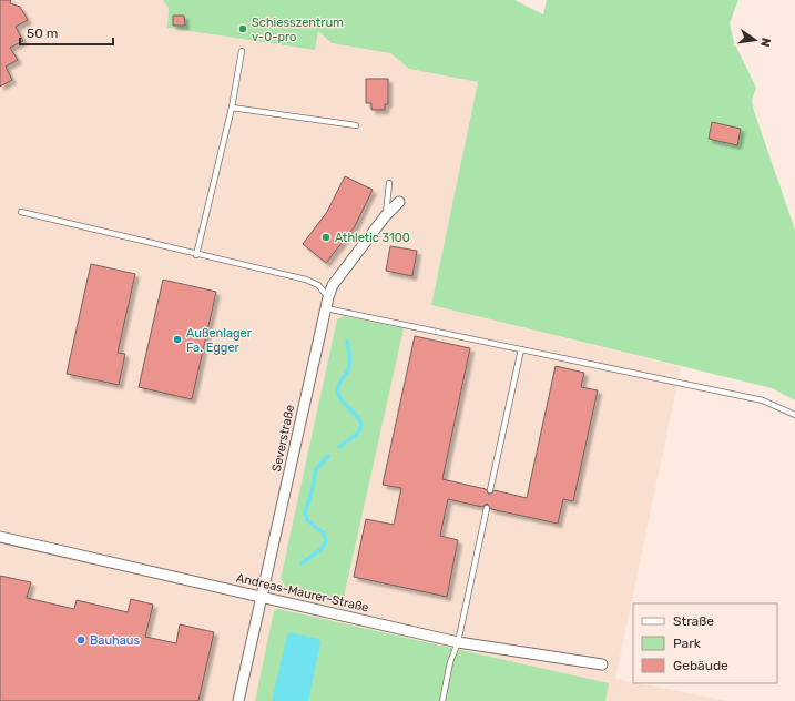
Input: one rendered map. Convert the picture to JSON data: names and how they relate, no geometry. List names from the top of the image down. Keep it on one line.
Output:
{"streets":{"street":["Severstraße","Andreas-Maurer-Straße"]},"crossings":[["Severstraße","Andreas-Maurer-Straße"]],"places":["Schiesszentrum v-0-pro","Athletic 3100","Außenlager Fa. Egger","Bauhaus"],"legend":["Straße","Park","Gebäude"],"scale_bar":"50 m","north":"right"}
